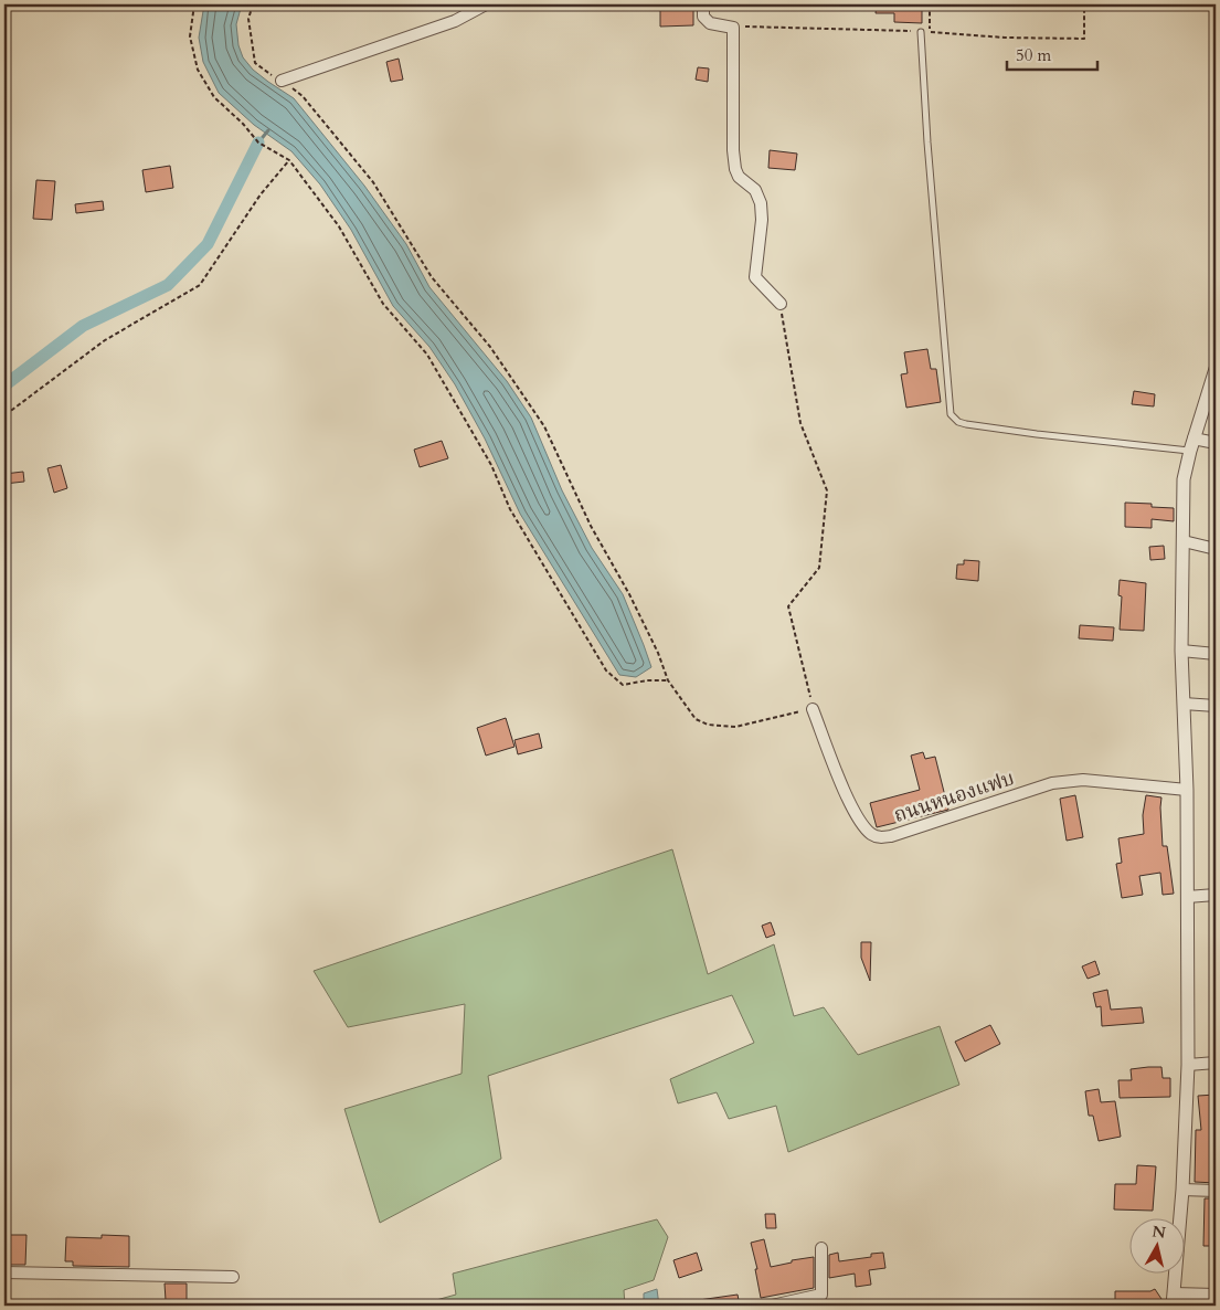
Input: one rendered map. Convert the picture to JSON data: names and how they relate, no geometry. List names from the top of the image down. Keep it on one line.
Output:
{"streets":{"street":["ถนนหนองแฟบ"]},"scale_bar":"50 m","north":"top"}
